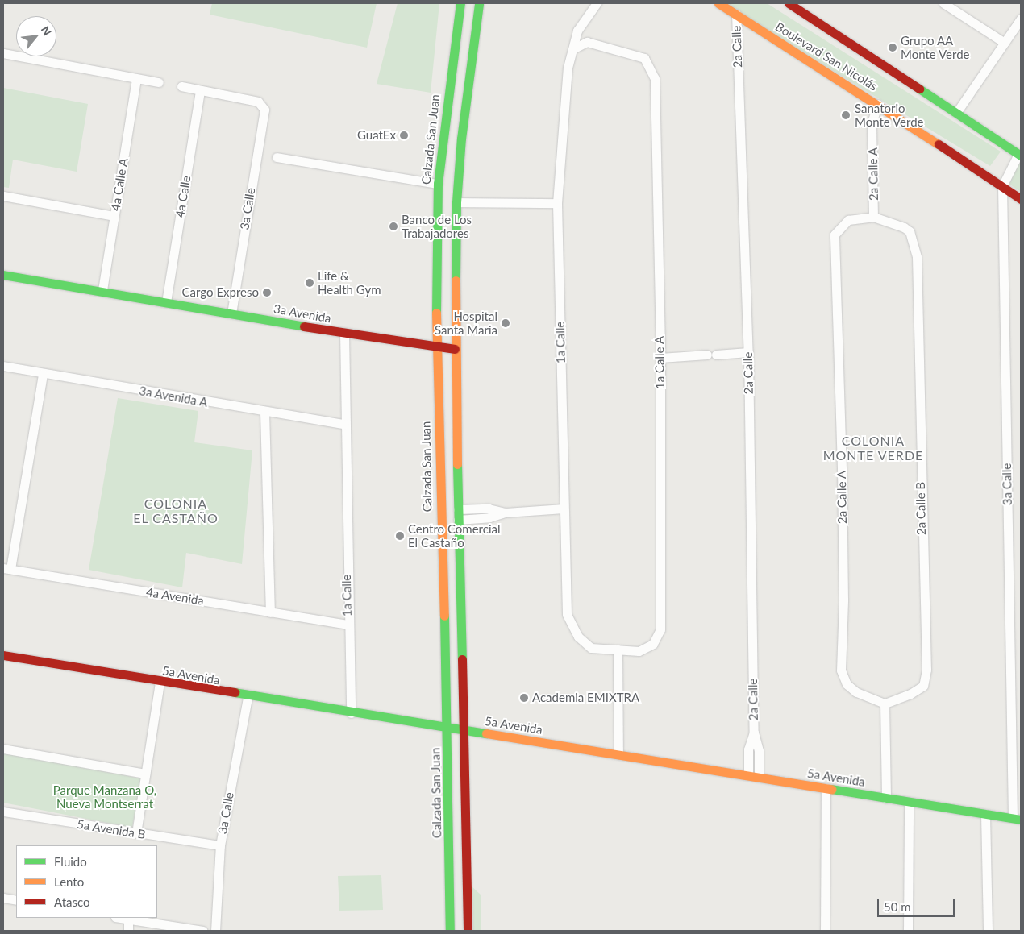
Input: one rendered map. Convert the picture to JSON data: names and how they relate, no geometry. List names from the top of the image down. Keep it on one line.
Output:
{"streets":{"main road":["Boulevard San Nicolás","Calzada San Juan","3a Avenida","5a Avenida"],"street":["2a Calle","2a Calle A","4a Calle A","4a Calle","3a Calle","1a Calle","1a Calle A","3a Avenida A","2a Calle B","4a Avenida","5a Avenida B"]},"crossings":[["2a Calle","Boulevard San Nicolás"],["2a Calle","5a Avenida"],["Boulevard San Nicolás","2a Calle A"],["Boulevard San Nicolás","3a Calle"],["Calzada San Juan","3a Avenida"],["Calzada San Juan","5a Avenida"],["2a Calle A","2a Calle B"],["4a Calle A","3a Avenida"],["4a Calle","3a Calle"],["4a Calle","3a Avenida"],["3a Calle","3a Avenida"],["3a Calle","5a Avenida"],["3a Calle","5a Avenida B"],["3a Avenida","1a Calle"],["1a Calle","1a Calle A"],["1a Calle","3a Avenida A"],["1a Calle","4a Avenida"],["1a Calle","5a Avenida"]],"districts":["COLONIA MONTE VERDE","COLONIA EL CASTAÑO"],"parks":["Parque Manzana O, Nueva Montserrat"],"places":["Grupo AA Monte Verde","Sanatorio Monte Verde","GuatEx","Banco de Los Trabajadores","Life & Health Gym","Cargo Expreso","Hospital Santa Maria","Centro Comercial El Castaño","Academia EMIXTRA"],"legend":["Fluido","Lento","Atasco"],"scale_bar":"50 m","north":"top right"}
